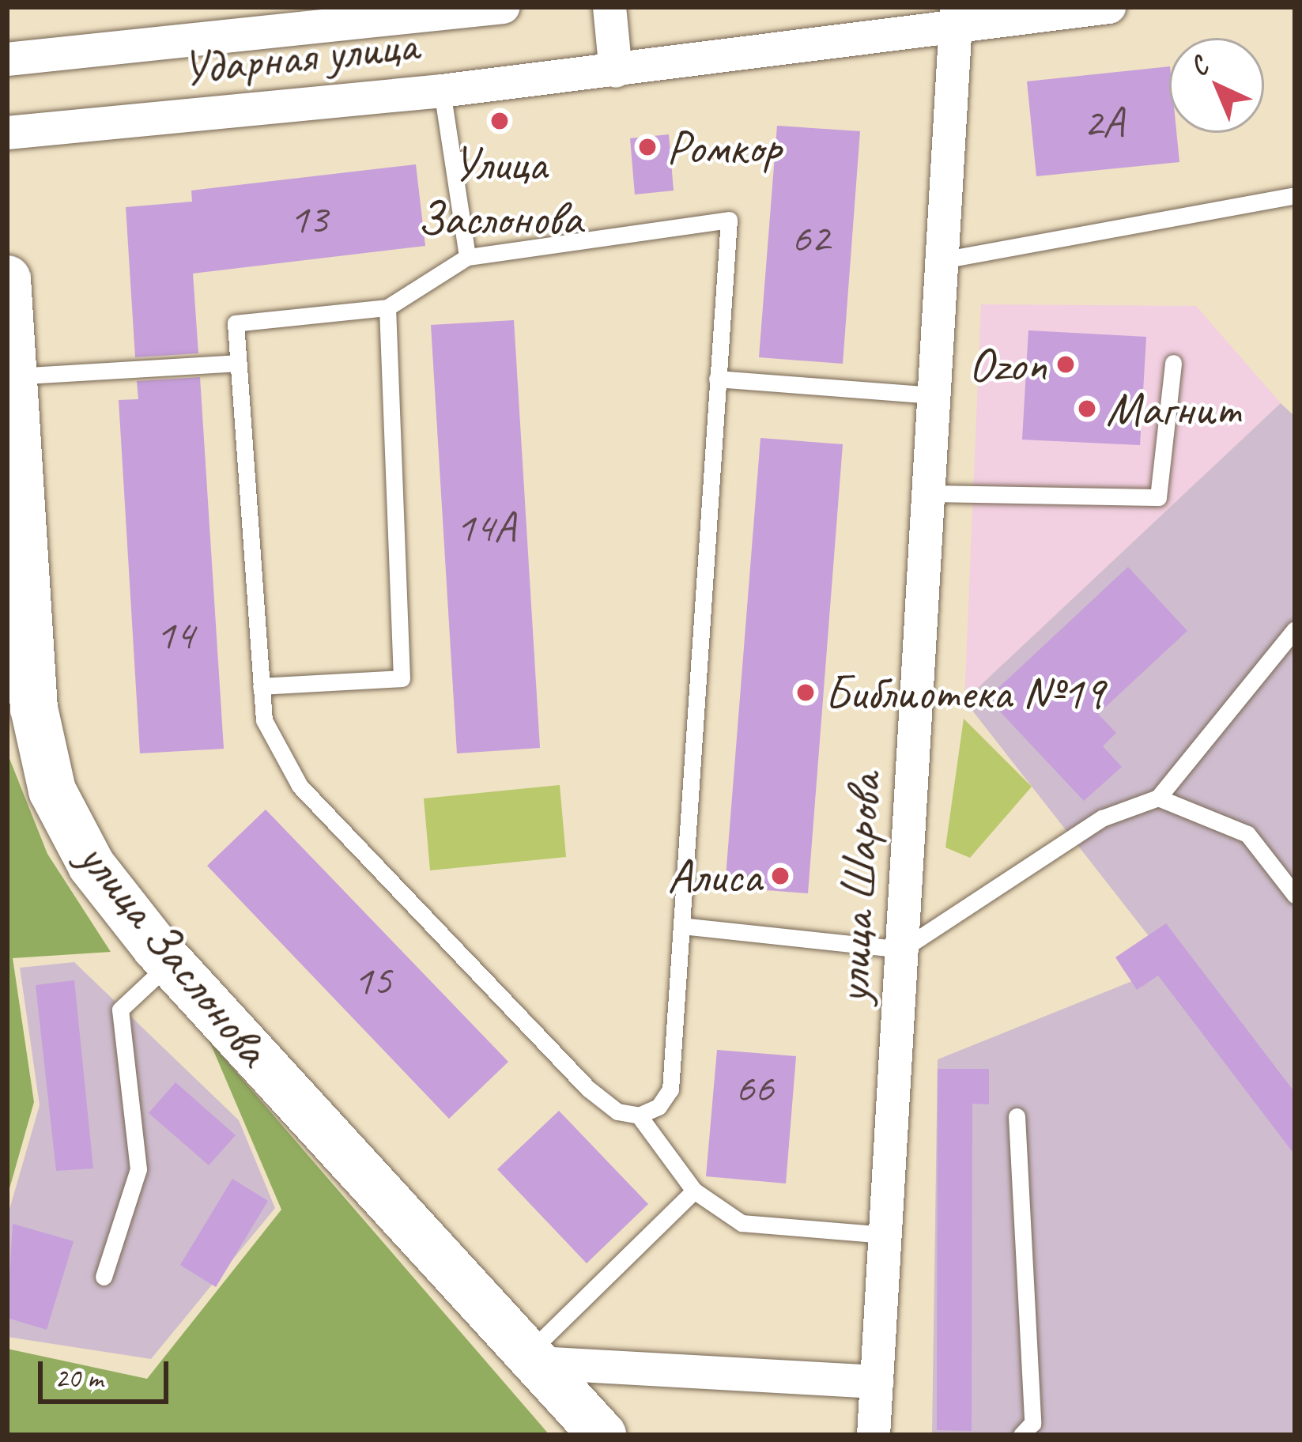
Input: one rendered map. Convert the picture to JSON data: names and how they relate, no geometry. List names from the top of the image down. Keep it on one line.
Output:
{"streets":{"street":["Ударная улица","улица Шарова","улица Заслонова"]},"crossings":[["Ударная улица","улица Шарова"]],"places":["Улица Заслонова","Ромкор","Ozon","Магнит","Библиотека №19","Алиса"],"house_numbers":["2А","13","62","14А","14","15","66"],"scale_bar":"20 m","north":"top left"}
